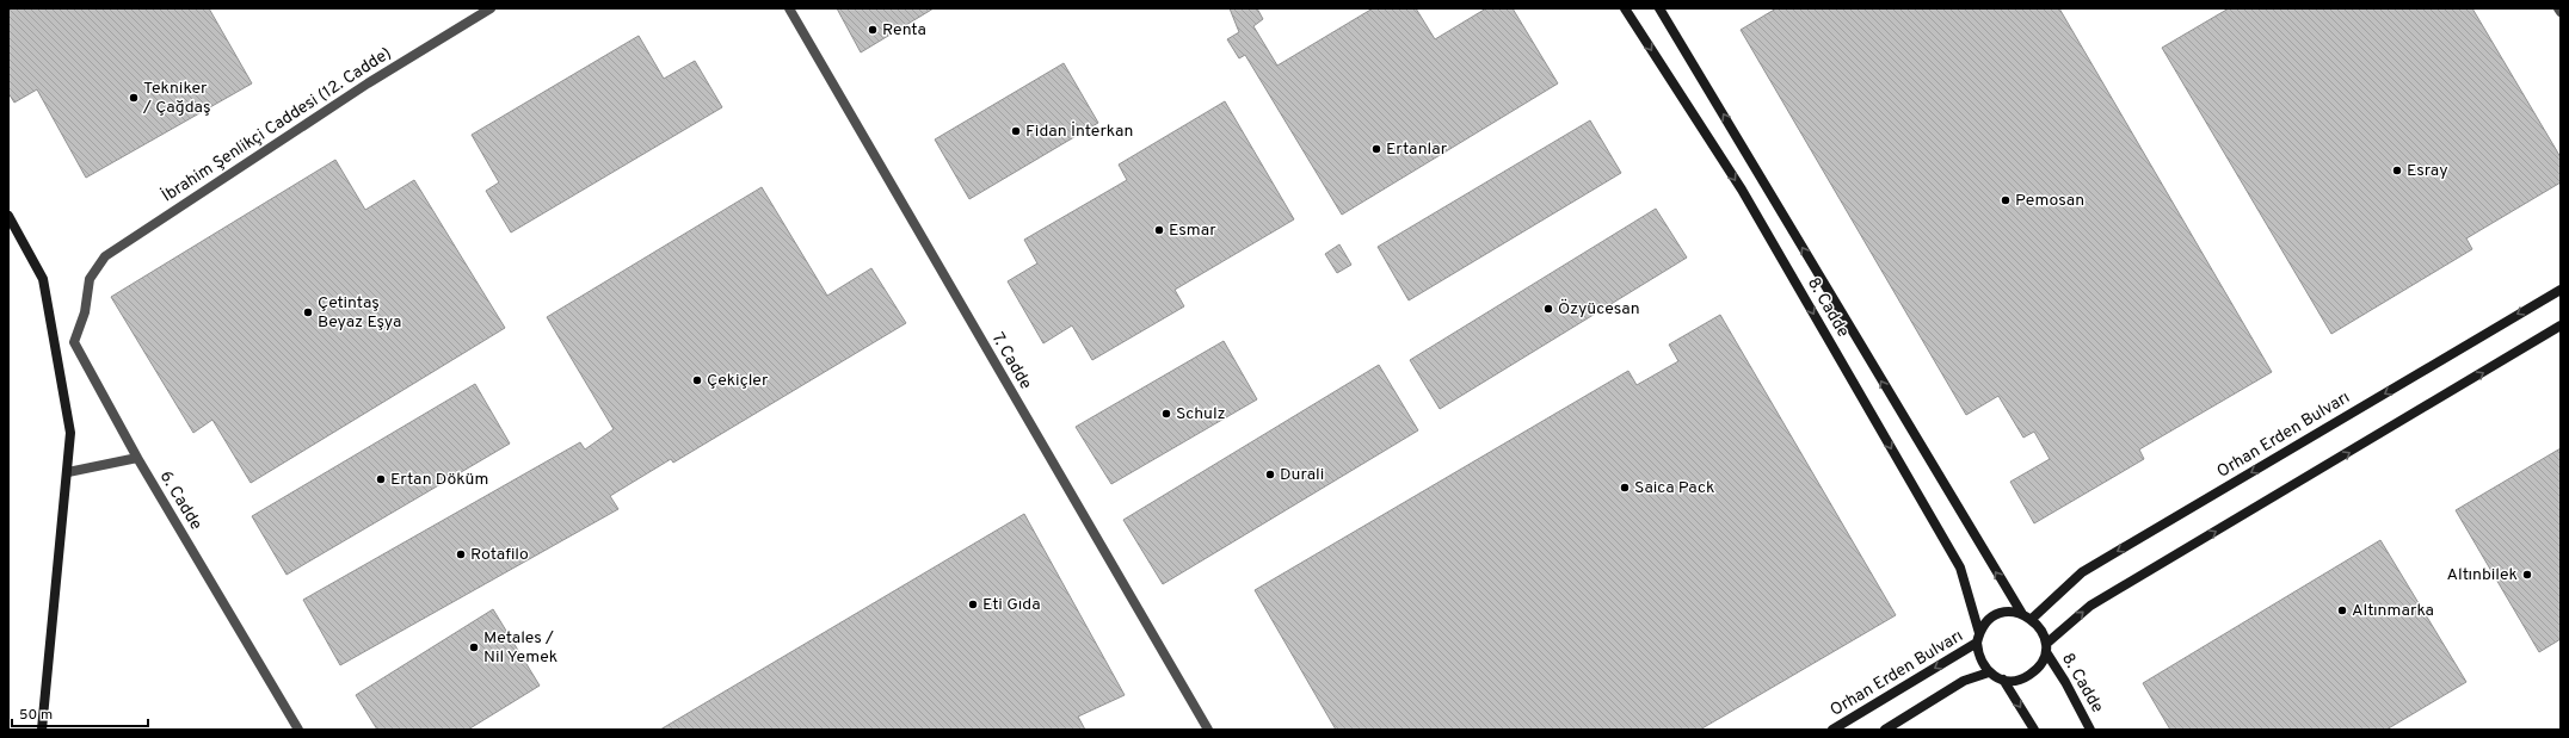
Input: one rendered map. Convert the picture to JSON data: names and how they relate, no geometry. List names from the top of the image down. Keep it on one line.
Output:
{"streets":{"street":["İbrahim Şenlikçi Caddesi (12. Cadde)","8. Cadde","7. Cadde","Orhan Erden Bulvarı","6. Cadde"]},"crossings":[["İbrahim Şenlikçi Caddesi (12. Cadde)","6. Cadde"],["8. Cadde","Orhan Erden Bulvarı"]],"places":["Renta","Tekniker / Çağdaş","Fidan İnterkan","Ertanlar","Esray","Pemosan","Esmar","Özyücesan","Çetintaş Beyaz Eşya","Çekiçler","Schulz","Durali","Ertan Döküm","Saica Pack","Rotafilo","Altınbilek","Eti Gıda","Altınmarka","Metales / Nil Yemek"],"scale_bar":"50 m"}
